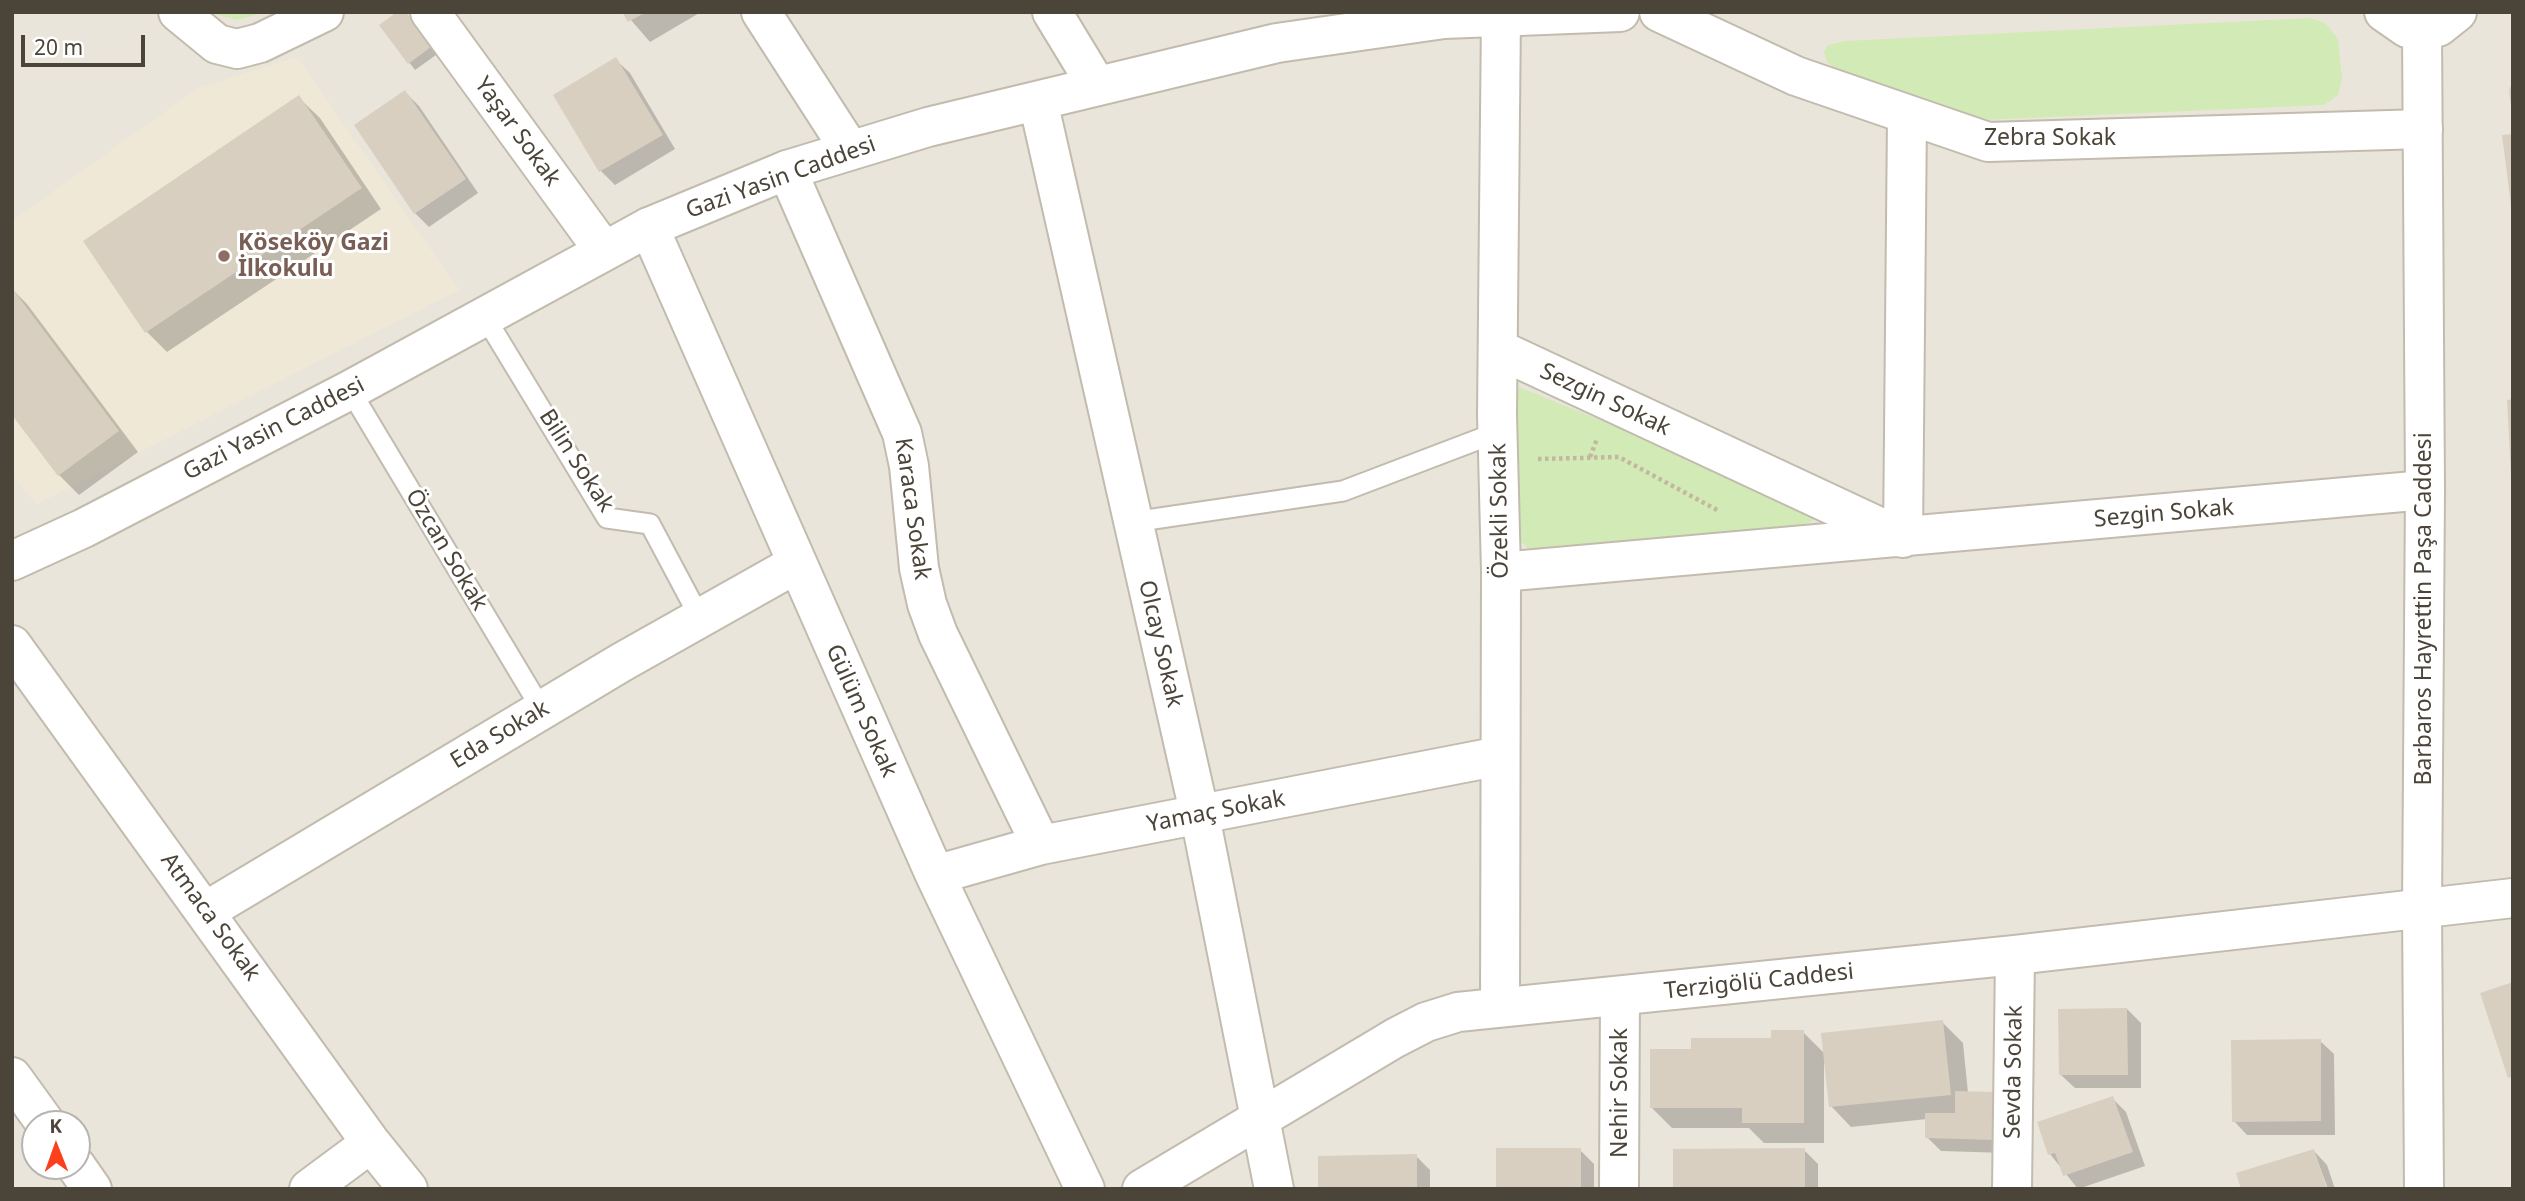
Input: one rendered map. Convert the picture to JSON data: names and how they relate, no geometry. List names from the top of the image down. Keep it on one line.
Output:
{"streets":{"street":["Yaşar Sokak","Zebra Sokak","Gazi Yasin Caddesi","Sezgin Sokak","Karaca Sokak","Özekli Sokak","Barbaros Hayrettin Paşa Caddesi","Olcay Sokak","Gülüm Sokak","Eda Sokak","Yamaç Sokak","Atmaca Sokak","Terzigölü Caddesi","Sevda Sokak","Nehir Sokak"],"lane":["Bilin Sokak","Özcan Sokak"]},"crossings":[["Yaşar Sokak","Gazi Yasin Caddesi"],["Zebra Sokak","Barbaros Hayrettin Paşa Caddesi"],["Gazi Yasin Caddesi","Bilin Sokak"],["Gazi Yasin Caddesi","Karaca Sokak"],["Gazi Yasin Caddesi","Özekli Sokak"],["Gazi Yasin Caddesi","Özcan Sokak"],["Gazi Yasin Caddesi","Olcay Sokak"],["Gazi Yasin Caddesi","Gülüm Sokak"],["Sezgin Sokak","Özekli Sokak"],["Sezgin Sokak","Barbaros Hayrettin Paşa Caddesi"],["Bilin Sokak","Eda Sokak"],["Karaca Sokak","Yamaç Sokak"],["Özekli Sokak","Yamaç Sokak"],["Özekli Sokak","Terzigölü Caddesi"],["Özcan Sokak","Eda Sokak"],["Barbaros Hayrettin Paşa Caddesi","Terzigölü Caddesi"],["Olcay Sokak","Yamaç Sokak"],["Olcay Sokak","Terzigölü Caddesi"],["Gülüm Sokak","Eda Sokak"],["Gülüm Sokak","Yamaç Sokak"],["Eda Sokak","Atmaca Sokak"],["Terzigölü Caddesi","Sevda Sokak"],["Terzigölü Caddesi","Nehir Sokak"]],"places":["Köseköy Gazi İlkokulu"],"scale_bar":"20 m","north":"top"}
